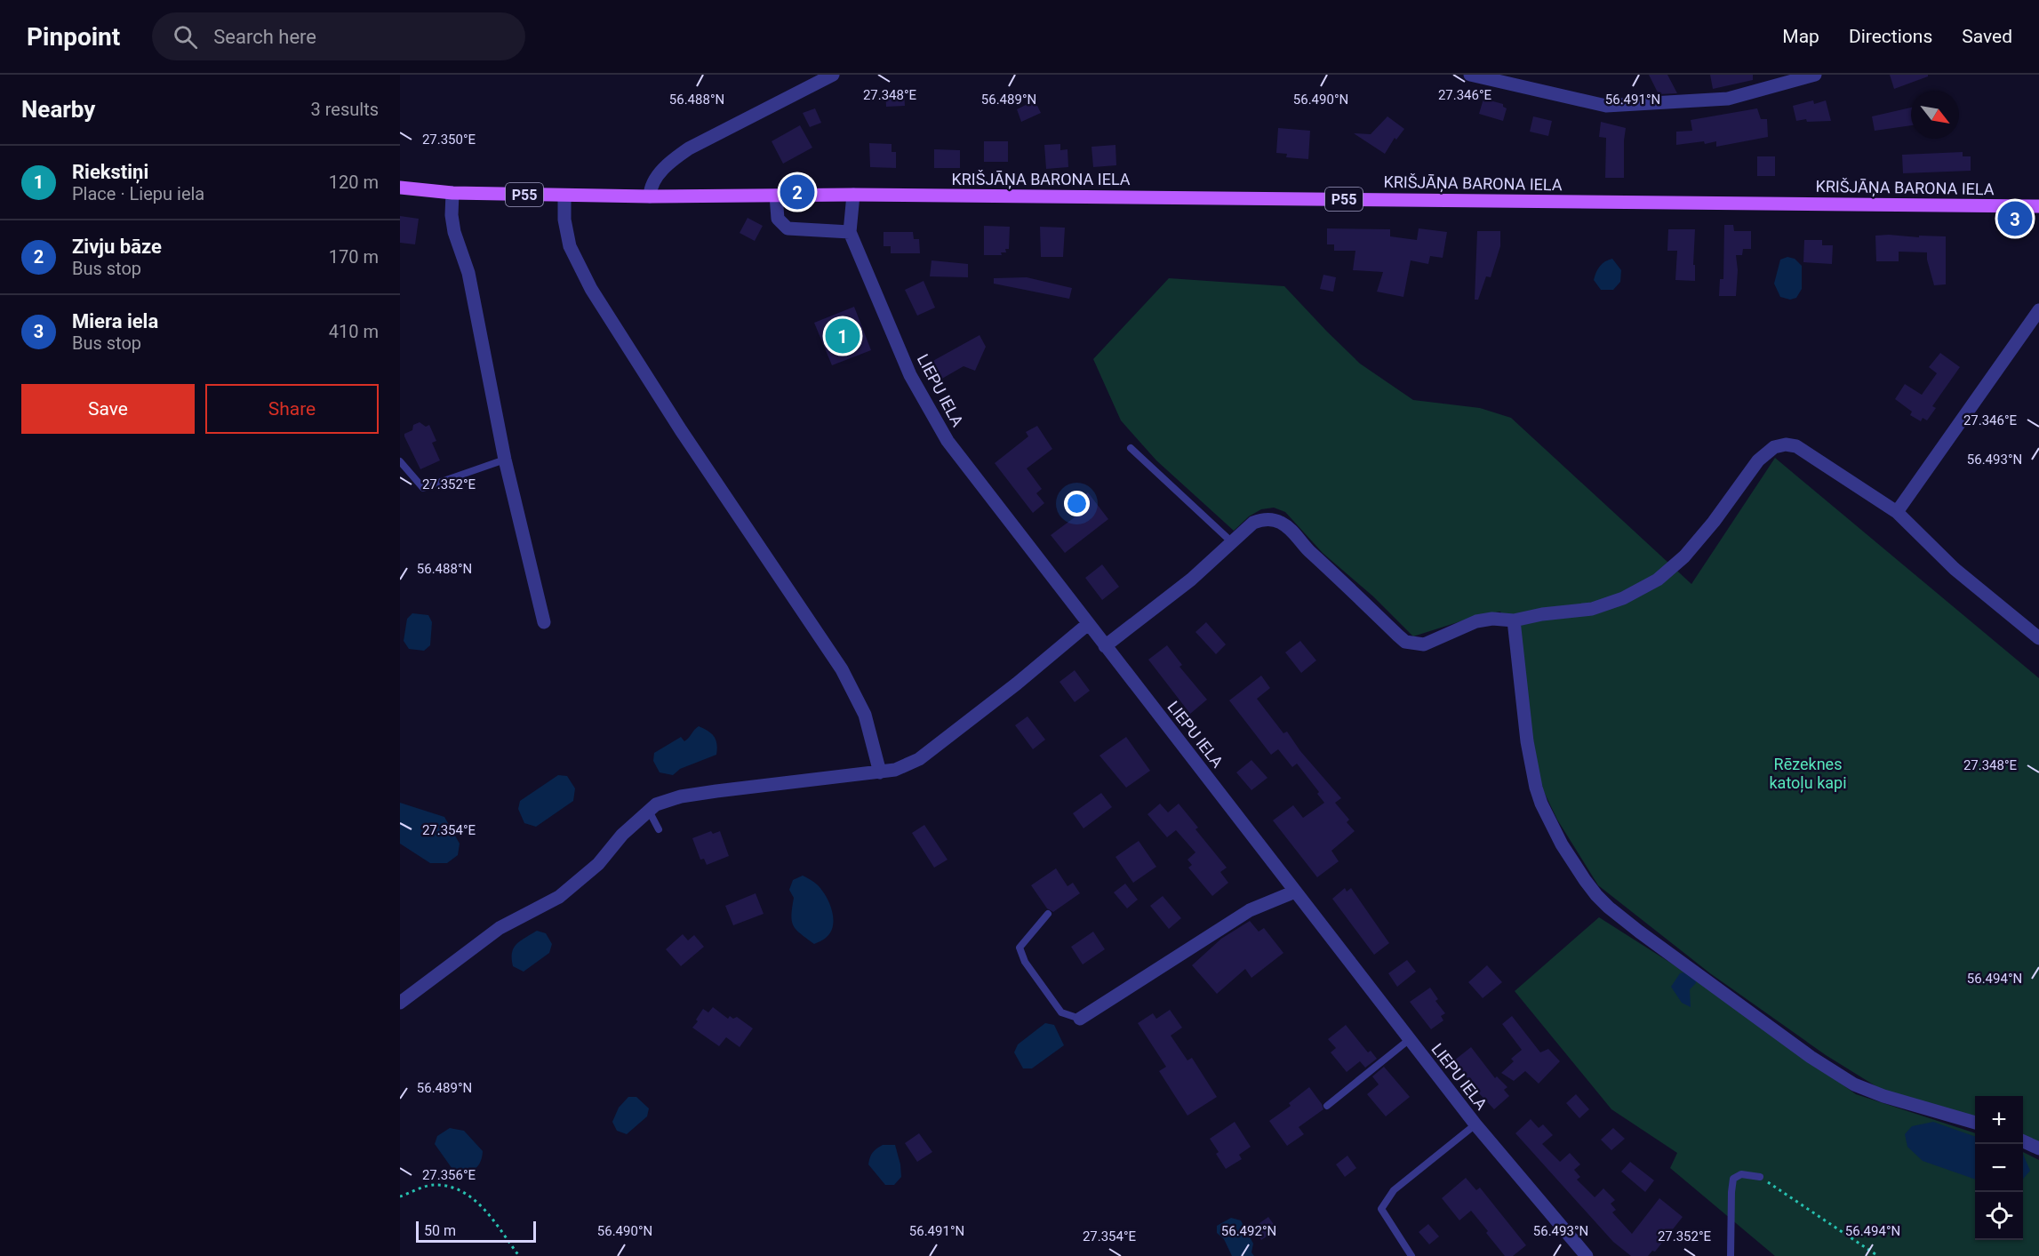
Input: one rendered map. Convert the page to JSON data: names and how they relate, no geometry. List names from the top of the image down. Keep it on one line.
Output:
{"streets":{"main road":["KRIŠJĀŅA BARONA IELA","P55"],"street":["LIEPU IELA"]},"crossings":[["KRIŠJĀŅA BARONA IELA","P55"],["KRIŠJĀŅA BARONA IELA","LIEPU IELA"]],"parks":["Rēzeknes katoļu kapi"],"scale_bar":"50 m","north":"bottom right","page":{"header":"Pinpoint","search":"Search here","nav":["Map","Directions","Saved"],"heading":["Nearby","3 results"],"list":[{"mark":"1","name":"Riekstiņi","note":"Place · Liepu iela","value":"120 m"},{"mark":"2","name":"Zivju bāze","note":"Bus stop","value":"170 m"},{"mark":"3","name":"Miera iela","note":"Bus stop","value":"410 m"}],"pins":["2","3","1"],"buttons":["Save","Share"],"map_buttons":["+","−"],"scale":"50 m"},"coordinates":["27.348°E","27.346°E","56.488°N","56.489°N","56.490°N","56.491°N","27.350°E","56.493°N","27.352°E","27.354°E","56.494°N","27.356°E","56.492°N"]}
